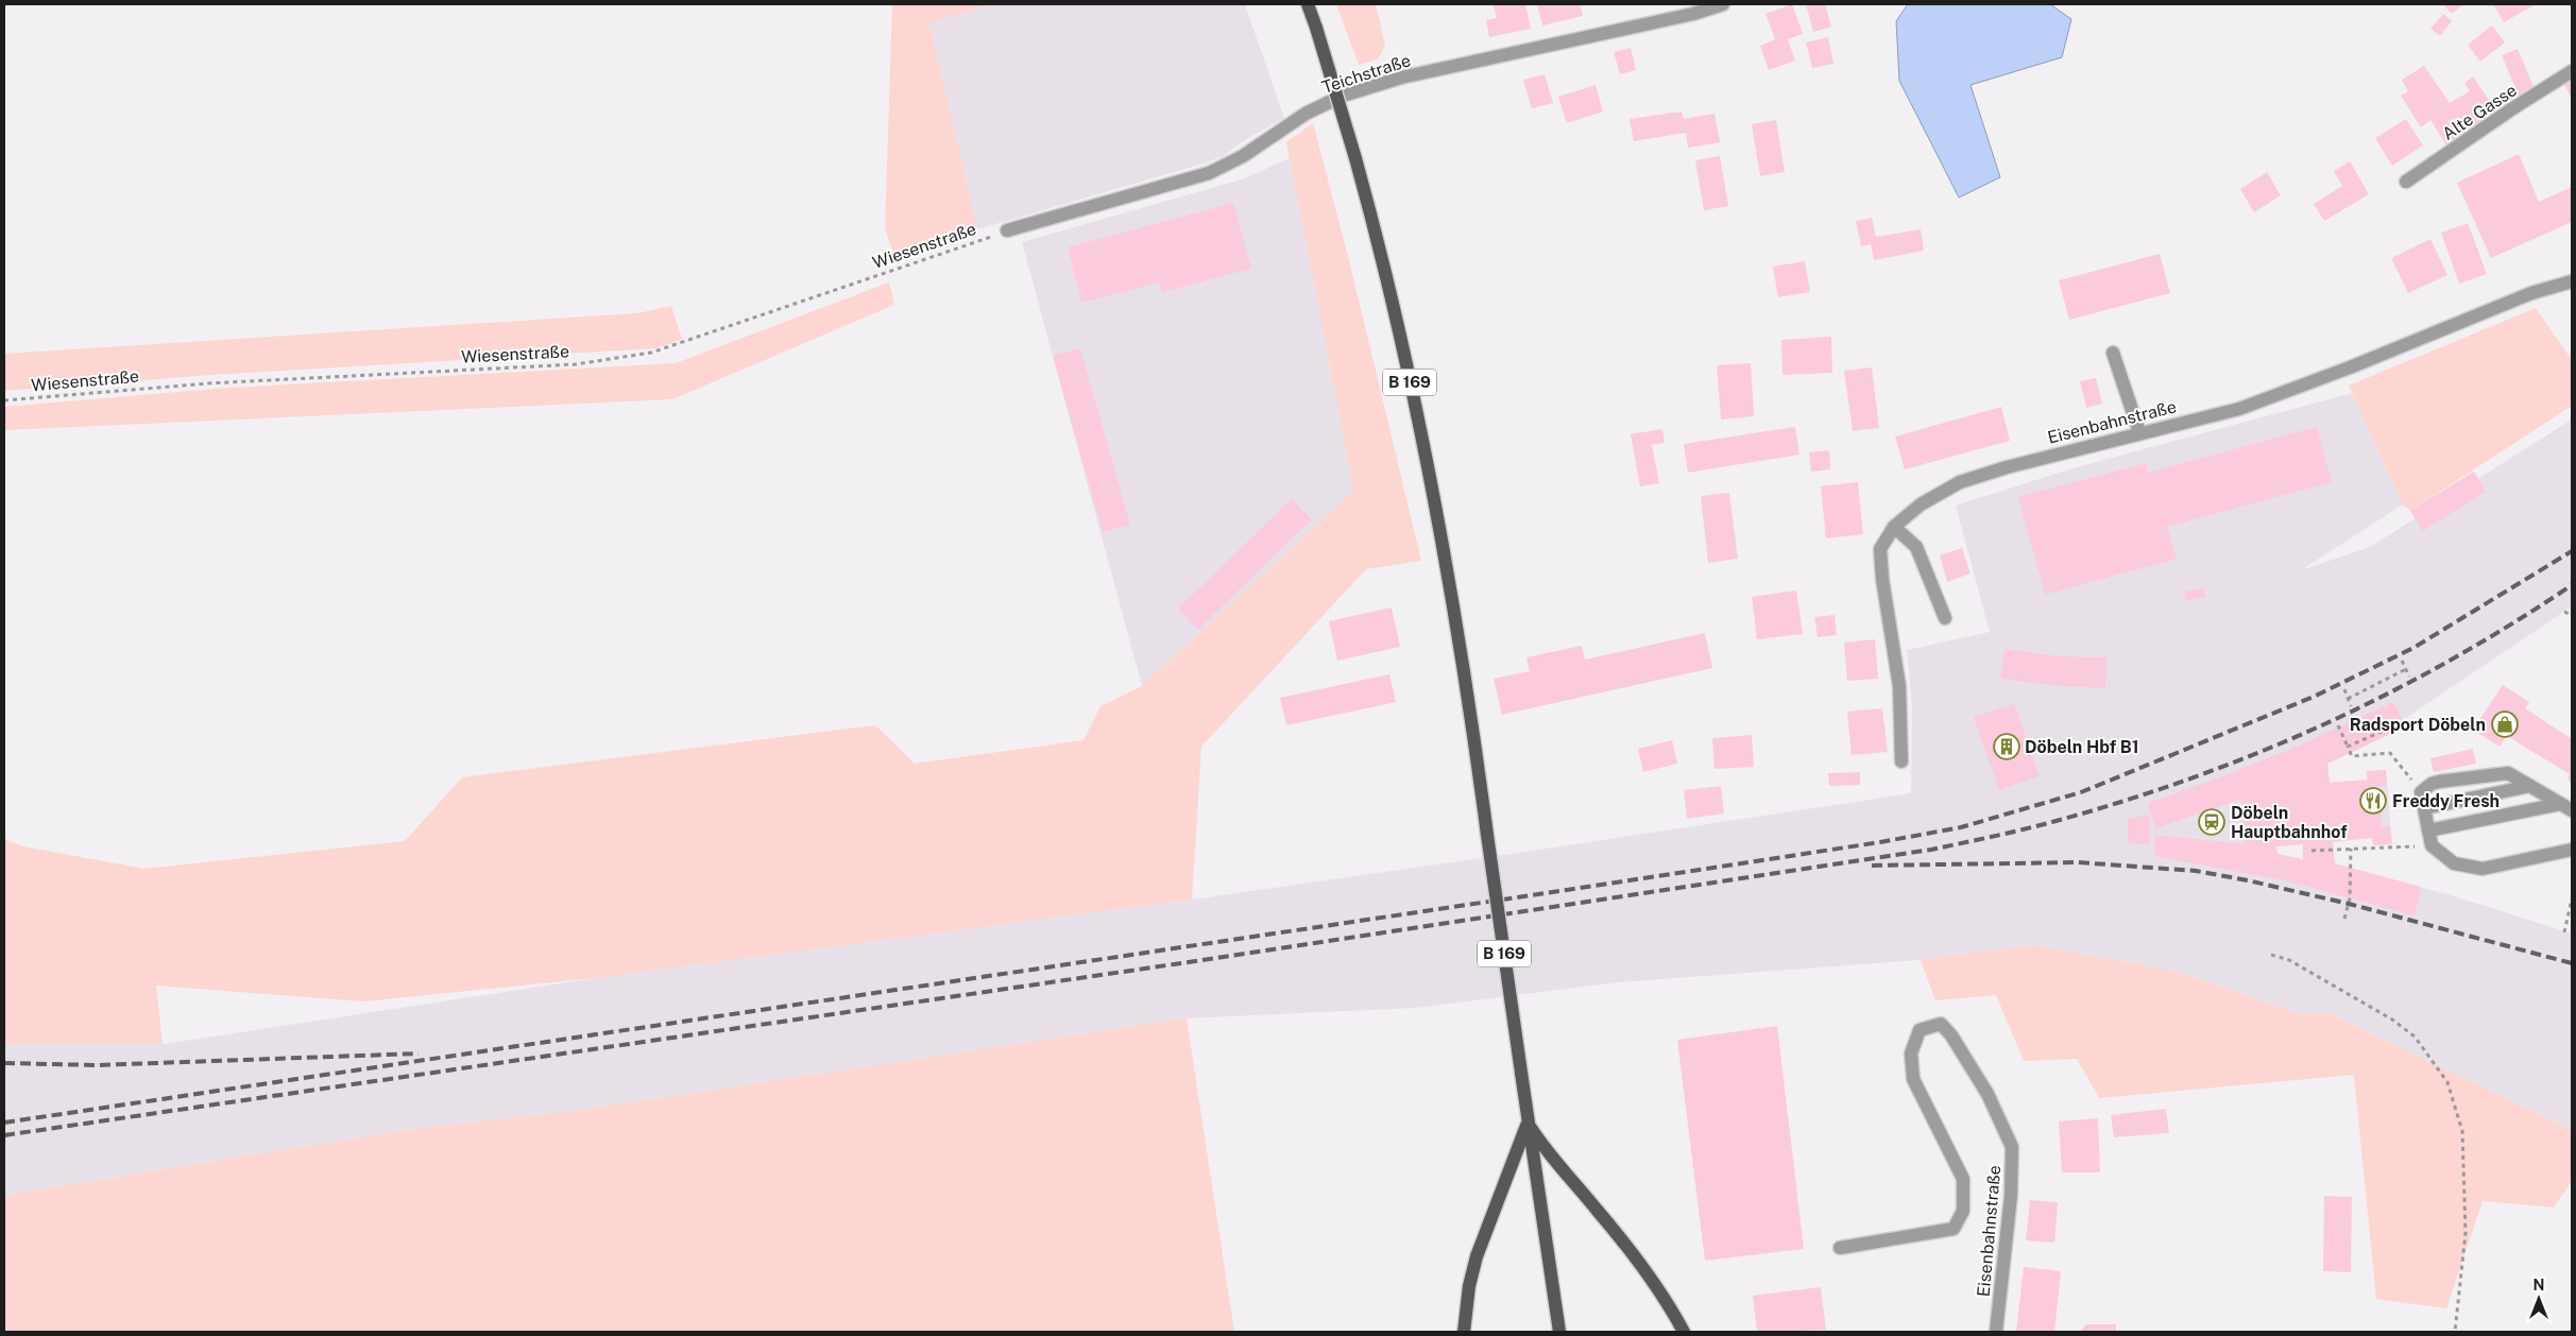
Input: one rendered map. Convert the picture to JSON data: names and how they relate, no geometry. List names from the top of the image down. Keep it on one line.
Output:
{"streets":{"main road":["B 169"],"street":["Teichstraße","Alte Gasse","Eisenbahnstraße"],"path":["Wiesenstraße"]},"crossings":[["Teichstraße","Wiesenstraße"]],"places":{"shop":["Radsport Döbeln"],"building":["Döbeln Hbf B1"],"restaurant":["Freddy Fresh"],"station":["Döbeln Hauptbahnhof"]},"north":"top"}
